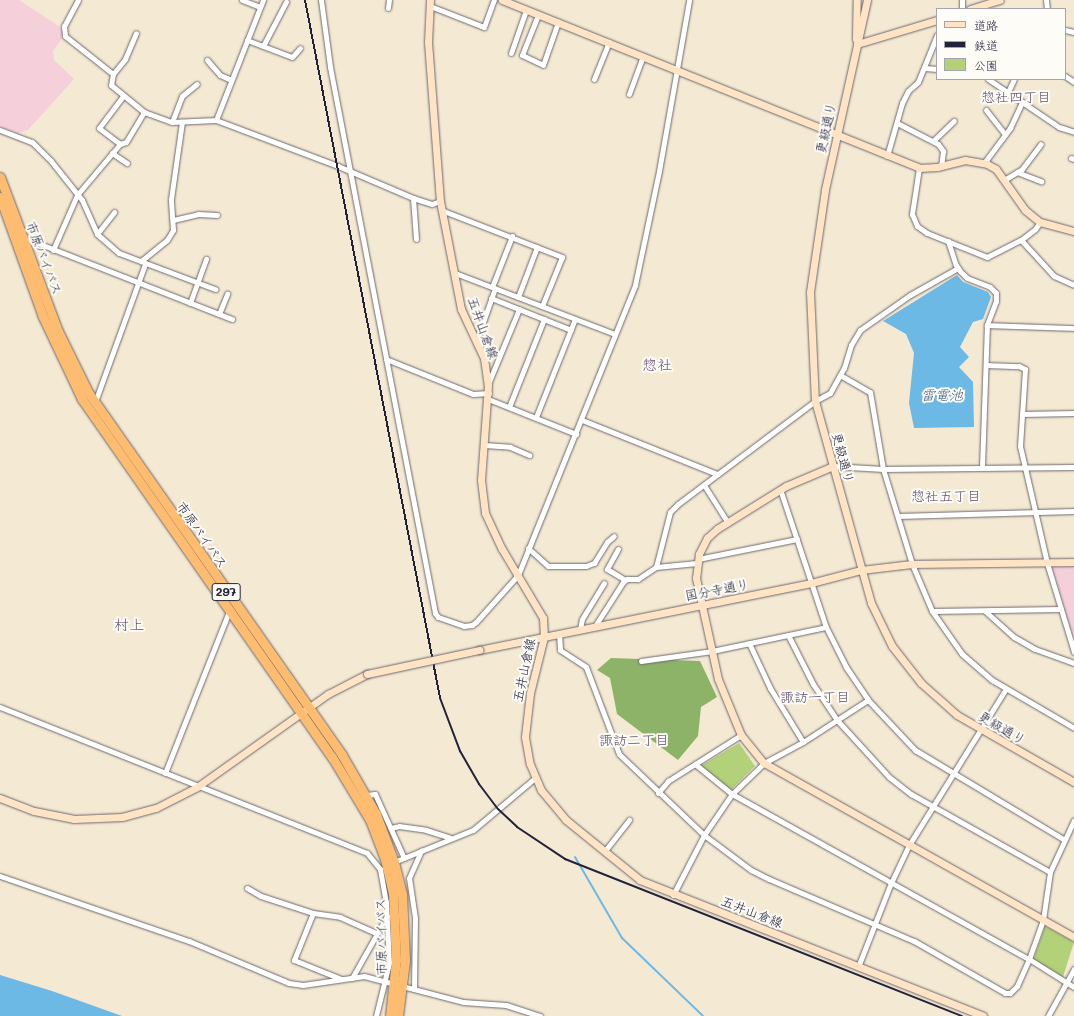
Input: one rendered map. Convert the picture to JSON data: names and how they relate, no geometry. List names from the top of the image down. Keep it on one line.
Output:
{"streets":{"highway":["市原バイパス","297"],"street":["更級通り","五井山倉線","国分寺通り"]},"crossings":[["更級通り","国分寺通り"],["市原バイパス","国分寺通り"],["五井山倉線","国分寺通り"]],"districts":["惣社四丁目","惣社","惣社五丁目","村上","諏訪一丁目","諏訪二丁目"],"water":["雷電池"],"legend":["道路","鉄道","公園"]}
